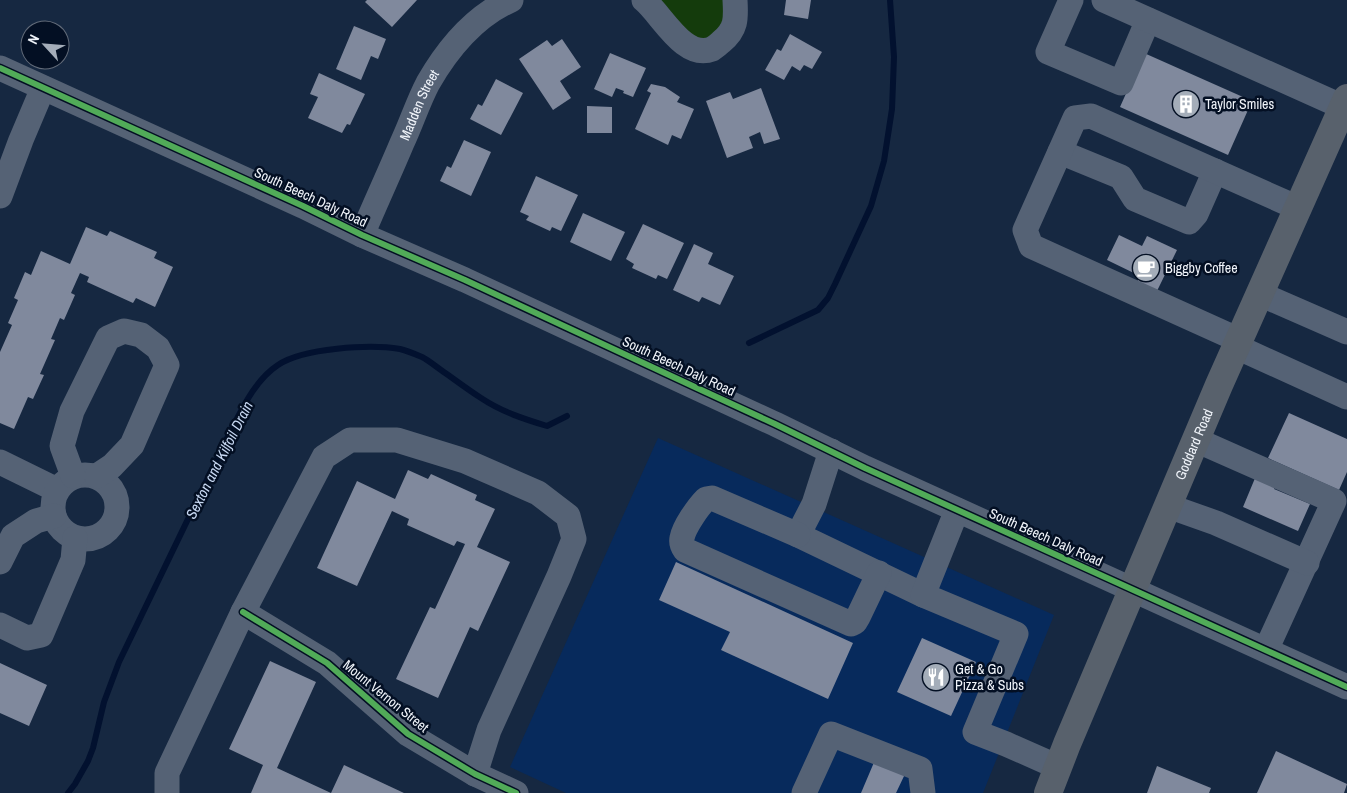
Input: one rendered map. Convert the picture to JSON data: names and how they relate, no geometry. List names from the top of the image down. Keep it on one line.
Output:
{"streets":{"main road":["Goddard Road"],"street":["Madden Street","South Beech Daly Road","Mount Vernon Street"]},"crossings":[["Madden Street","South Beech Daly Road"],["South Beech Daly Road","Goddard Road"]],"water":["Sexton and Kilfoil Drain"],"places":{"building":["Taylor Smiles"],"cafe":["Biggby Coffee"],"restaurant":["Get & Go Pizza & Subs"]},"north":"top left"}
